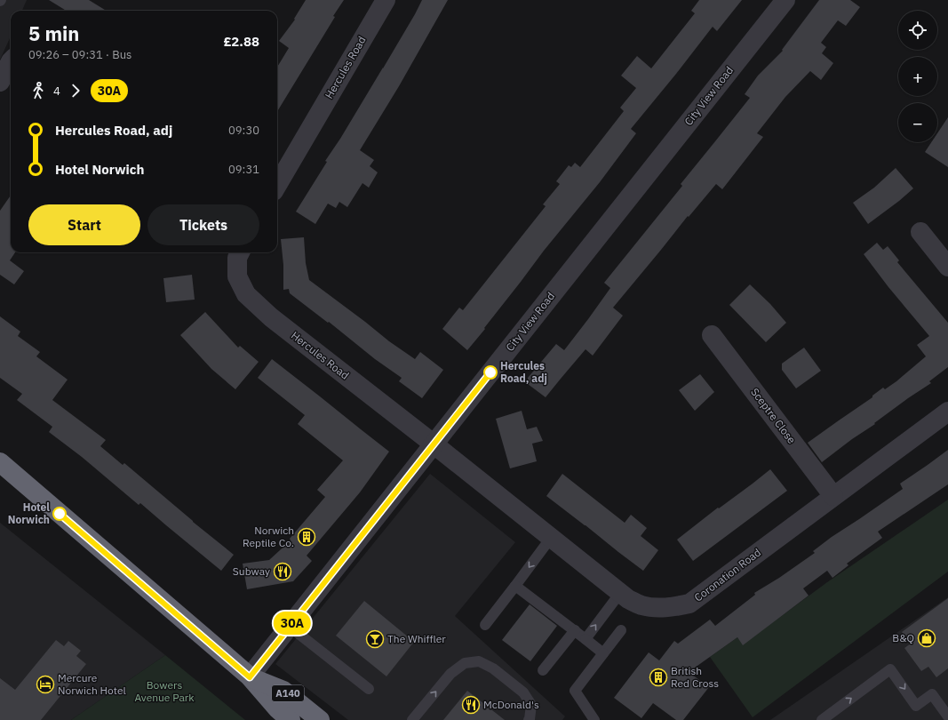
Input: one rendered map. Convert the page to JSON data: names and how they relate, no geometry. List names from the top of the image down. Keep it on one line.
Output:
{"streets":{"highway":["A140"],"street":["Hercules Road","City View Road","Sceptre Close","Coronation Road"]},"crossings":[["Hercules Road","City View Road"],["Hercules Road","Coronation Road"],["City View Road","Coronation Road"],["City View Road","A140"],["Sceptre Close","Coronation Road"]],"parks":["Bowers Avenue Park"],"places":{"other":["Hercules Road, adj","Hotel Norwich"],"building":["Norwich Reptile Co.","British Red Cross"],"restaurant":["Subway","McDonald's"],"shop":["B&Q"],"bar":["The Whiffler"],"hotel":["Mercure Norwich Hotel"]},"lines":["bus line 30A"],"page":{"on_map":"30A","map_buttons":["+","−"],"heading":["5 min","09:26 – 09:31 · Bus","£2.88"],"legs":["4","30A"],"list":[{"name":"Hercules Road, adj","value":"09:30"},{"name":"Hotel Norwich","value":"09:31"}],"buttons":["Start","Tickets"]}}
